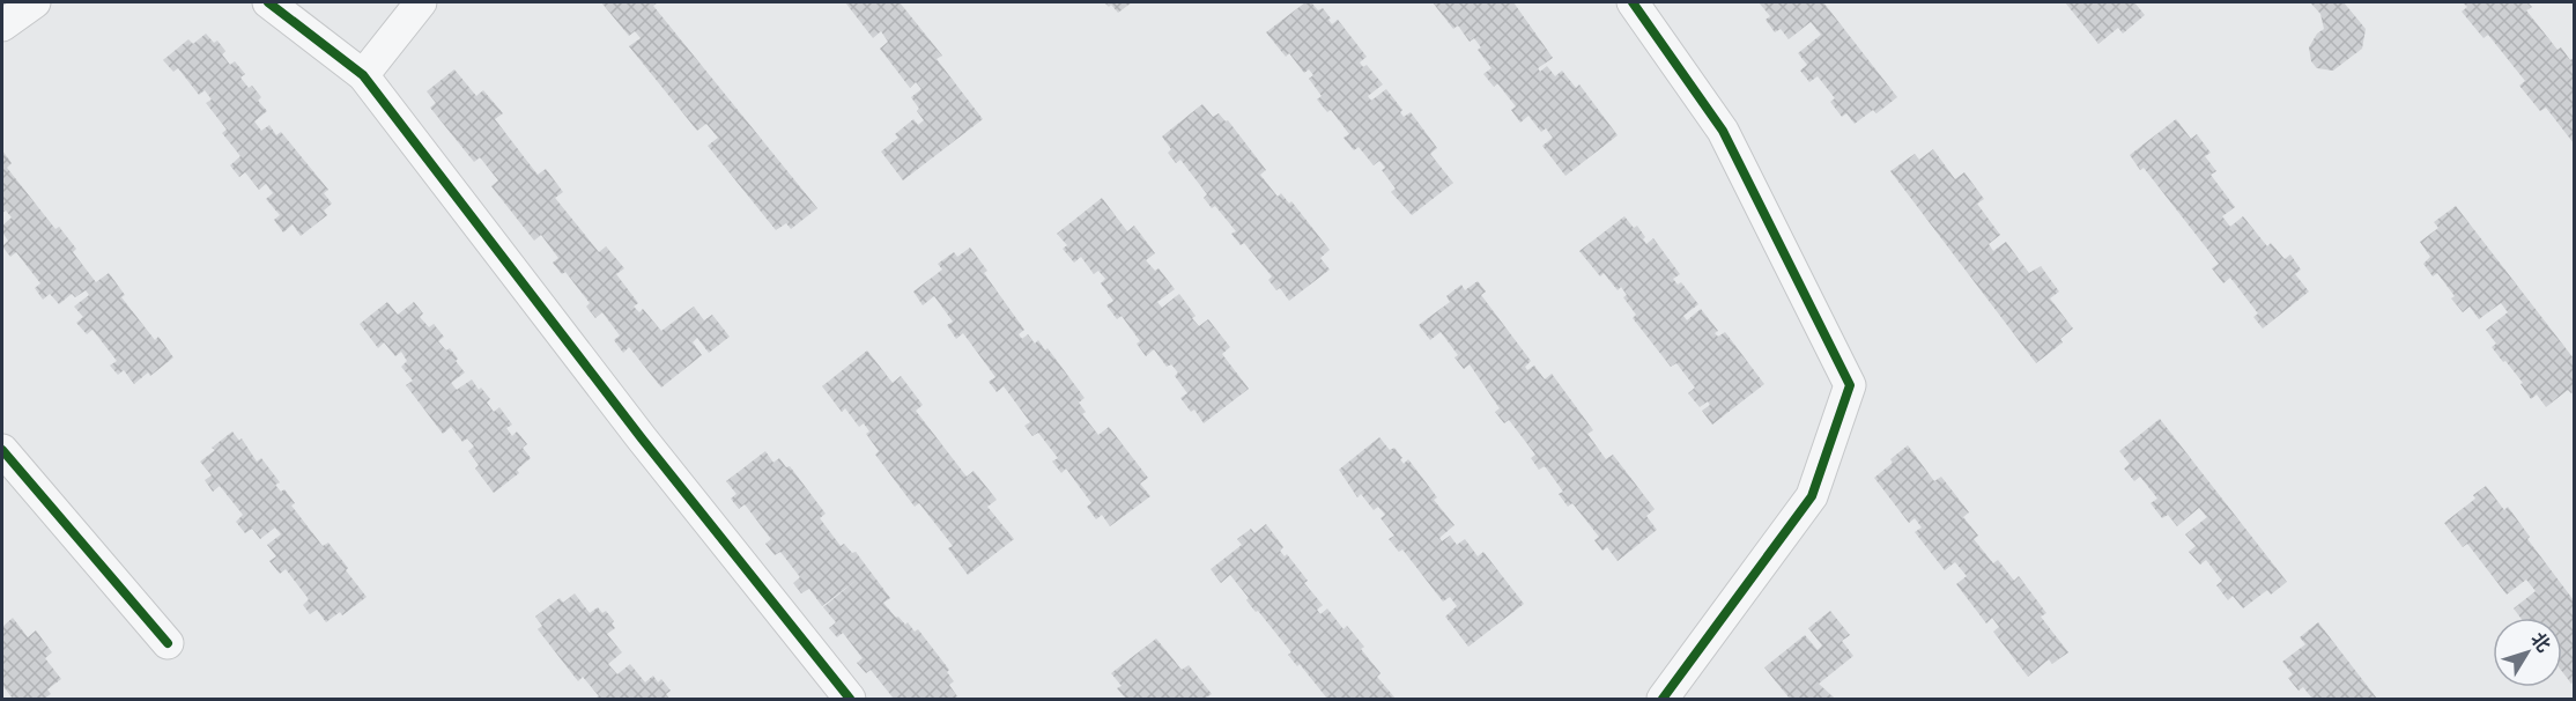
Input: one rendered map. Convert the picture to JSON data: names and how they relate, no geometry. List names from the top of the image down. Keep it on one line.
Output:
{"north":"top right"}
